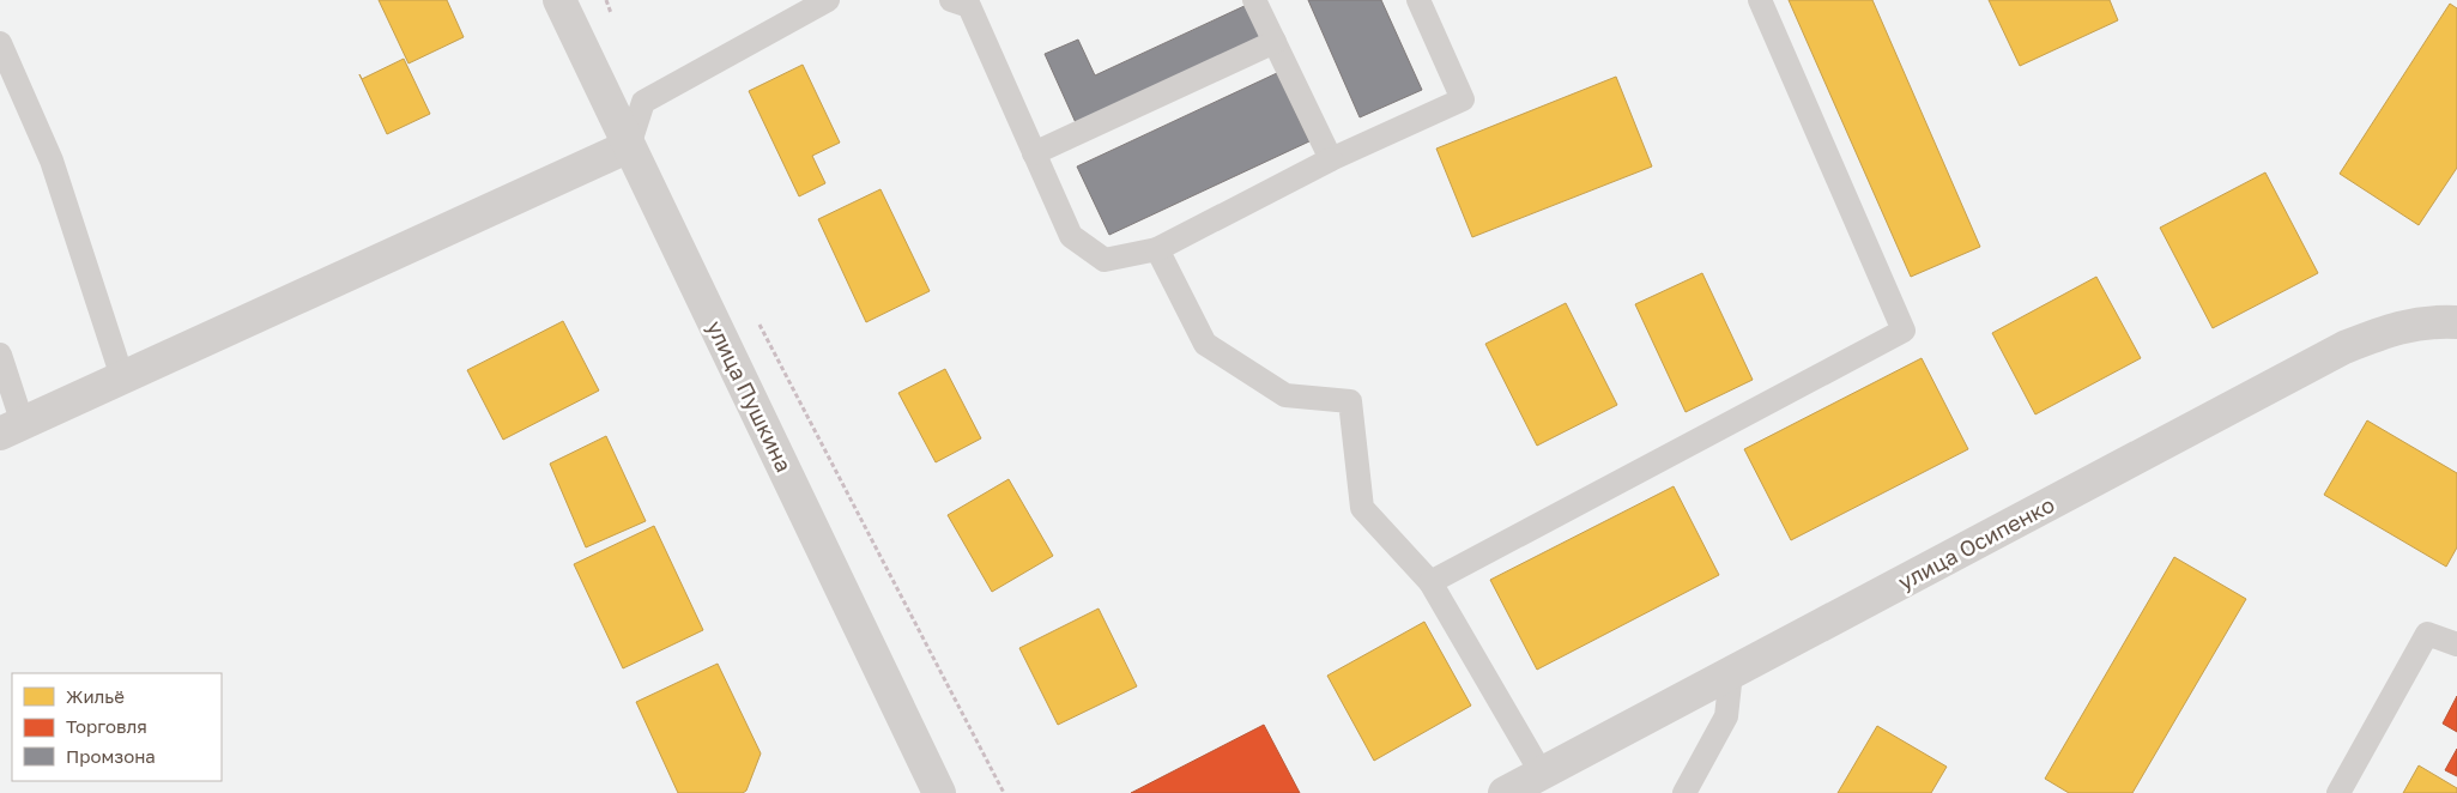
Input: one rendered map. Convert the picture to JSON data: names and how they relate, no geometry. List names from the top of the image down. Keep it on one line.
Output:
{"streets":{"street":["улица Пушкина","улица Осипенко"]},"legend":["Жильё","Торговля","Промзона"]}
